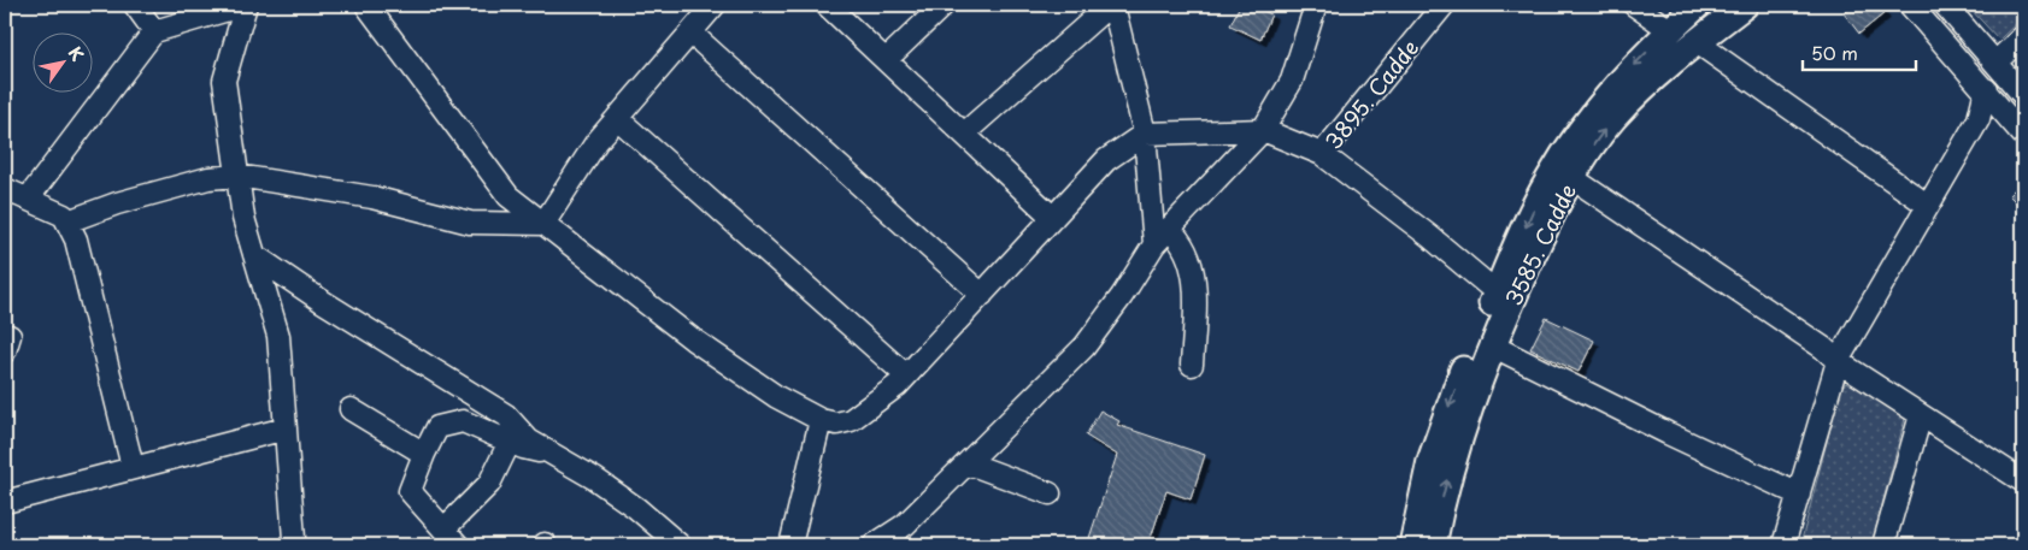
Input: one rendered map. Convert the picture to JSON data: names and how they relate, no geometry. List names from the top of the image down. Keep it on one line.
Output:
{"streets":{"main road":["3585. Cadde"],"street":["3895. Cadde"]},"scale_bar":"50 m","north":"top right"}
